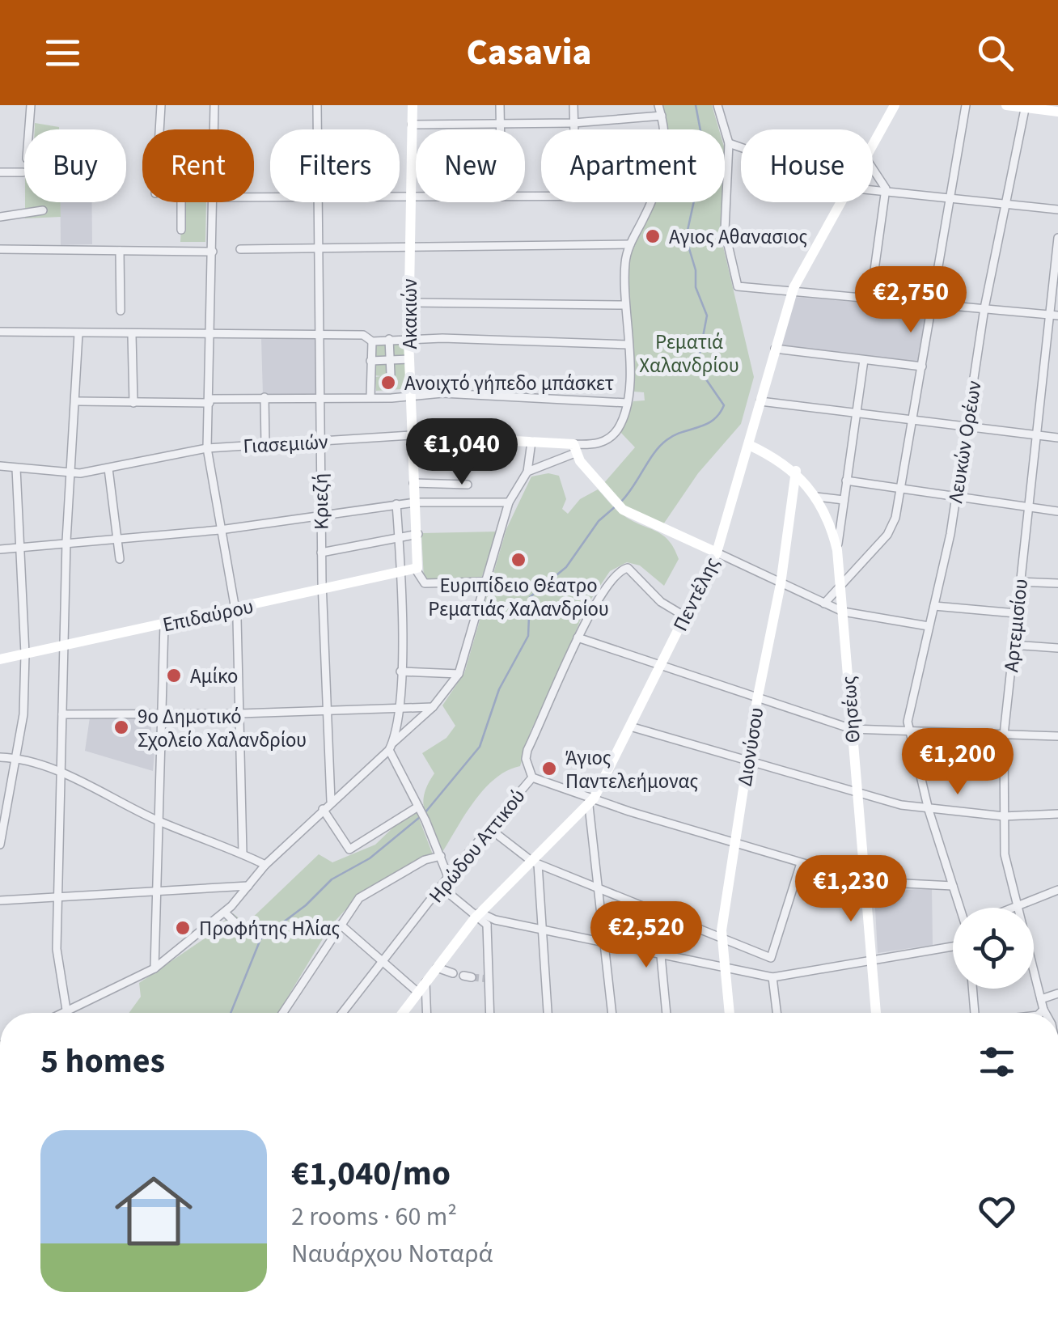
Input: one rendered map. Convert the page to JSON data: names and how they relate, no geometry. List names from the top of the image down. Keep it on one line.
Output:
{"streets":{"street":["Ακακιών","Λευκών Ορέων","Γιασεμιών","Κριεζή","Πεντέλης","Επιδαύρου","Αρτεμισίου","Θησέως","Διονύσου","Ηρώδου Αττικού"]},"crossings":[["Ακακιών","Γιασεμιών"],["Ακακιών","Επιδαύρου"],["Γιασεμιών","Κριεζή"],["Κριεζή","Επιδαύρου"],["Πεντέλης","Θησέως"],["Πεντέλης","Ηρώδου Αττικού"],["Θησέως","Διονύσου"]],"parks":["Ρεματιά Χαλανδρίου"],"places":["Αγιος Αθανασιος","Ανοιχτό γήπεδο μπάσκετ","Ευριπίδειο Θέατρο Ρεματιάς Χαλανδρίου","Αμίκο","9ο Δημοτικό Σχολείο Χαλανδρίου","Άγιος Παντελεήμονας","Προφήτης Ηλίας"],"page":{"header":"Casavia","chip":["Buy","Rent","Filters","New","Apartment","House"],"price":["€2,750","€1,040","€1,200","€1,230","€2,520"],"heading":"5 homes","list":[{"name":"€1,040/mo","note":"2 rooms · 60 m² · Ναυάρχου Νοταρά"}]}}
